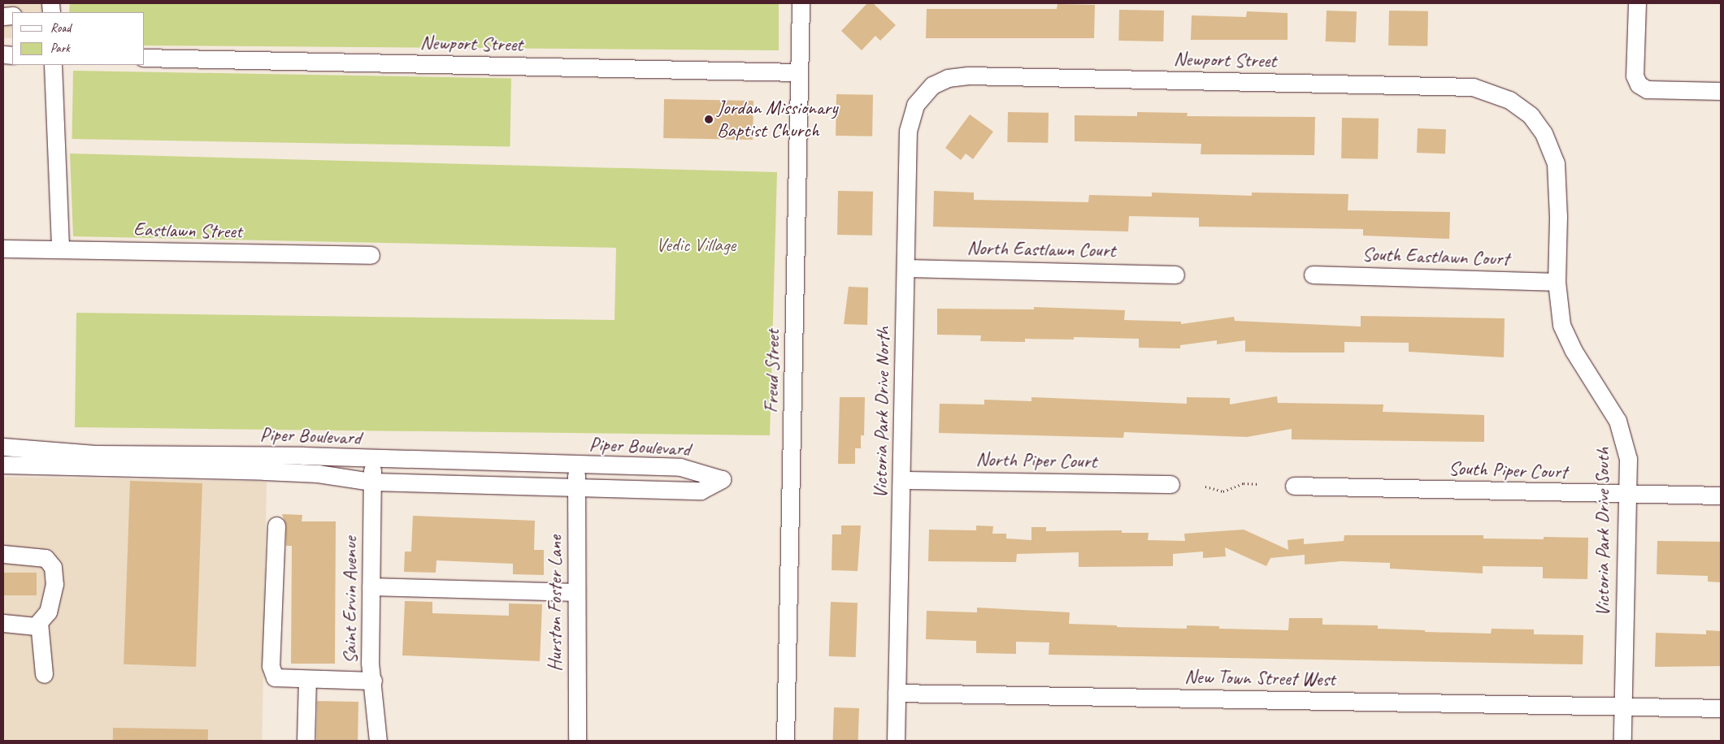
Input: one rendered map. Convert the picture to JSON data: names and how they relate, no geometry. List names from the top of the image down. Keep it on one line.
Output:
{"streets":{"street":["Newport Street","Eastlawn Street","North Eastlawn Court","South Eastlawn Court","Freud Street","Victoria Park Drive North","Piper Boulevard","North Piper Court","South Piper Court","Victoria Park Drive South","Saint Ervin Avenue","Hurston Foster Lane","New Town Street West"]},"crossings":[["Newport Street","Freud Street"],["Newport Street","Victoria Park Drive North"],["Newport Street","Victoria Park Drive South"],["North Eastlawn Court","Victoria Park Drive North"],["South Eastlawn Court","Victoria Park Drive South"],["Victoria Park Drive North","North Piper Court"],["Victoria Park Drive North","New Town Street West"],["Piper Boulevard","Saint Ervin Avenue"],["Piper Boulevard","Hurston Foster Lane"],["South Piper Court","Victoria Park Drive South"],["Victoria Park Drive South","New Town Street West"]],"parks":["Vedic Village"],"places":["Jordan Missionary Baptist Church"],"legend":["Road","Park"]}
